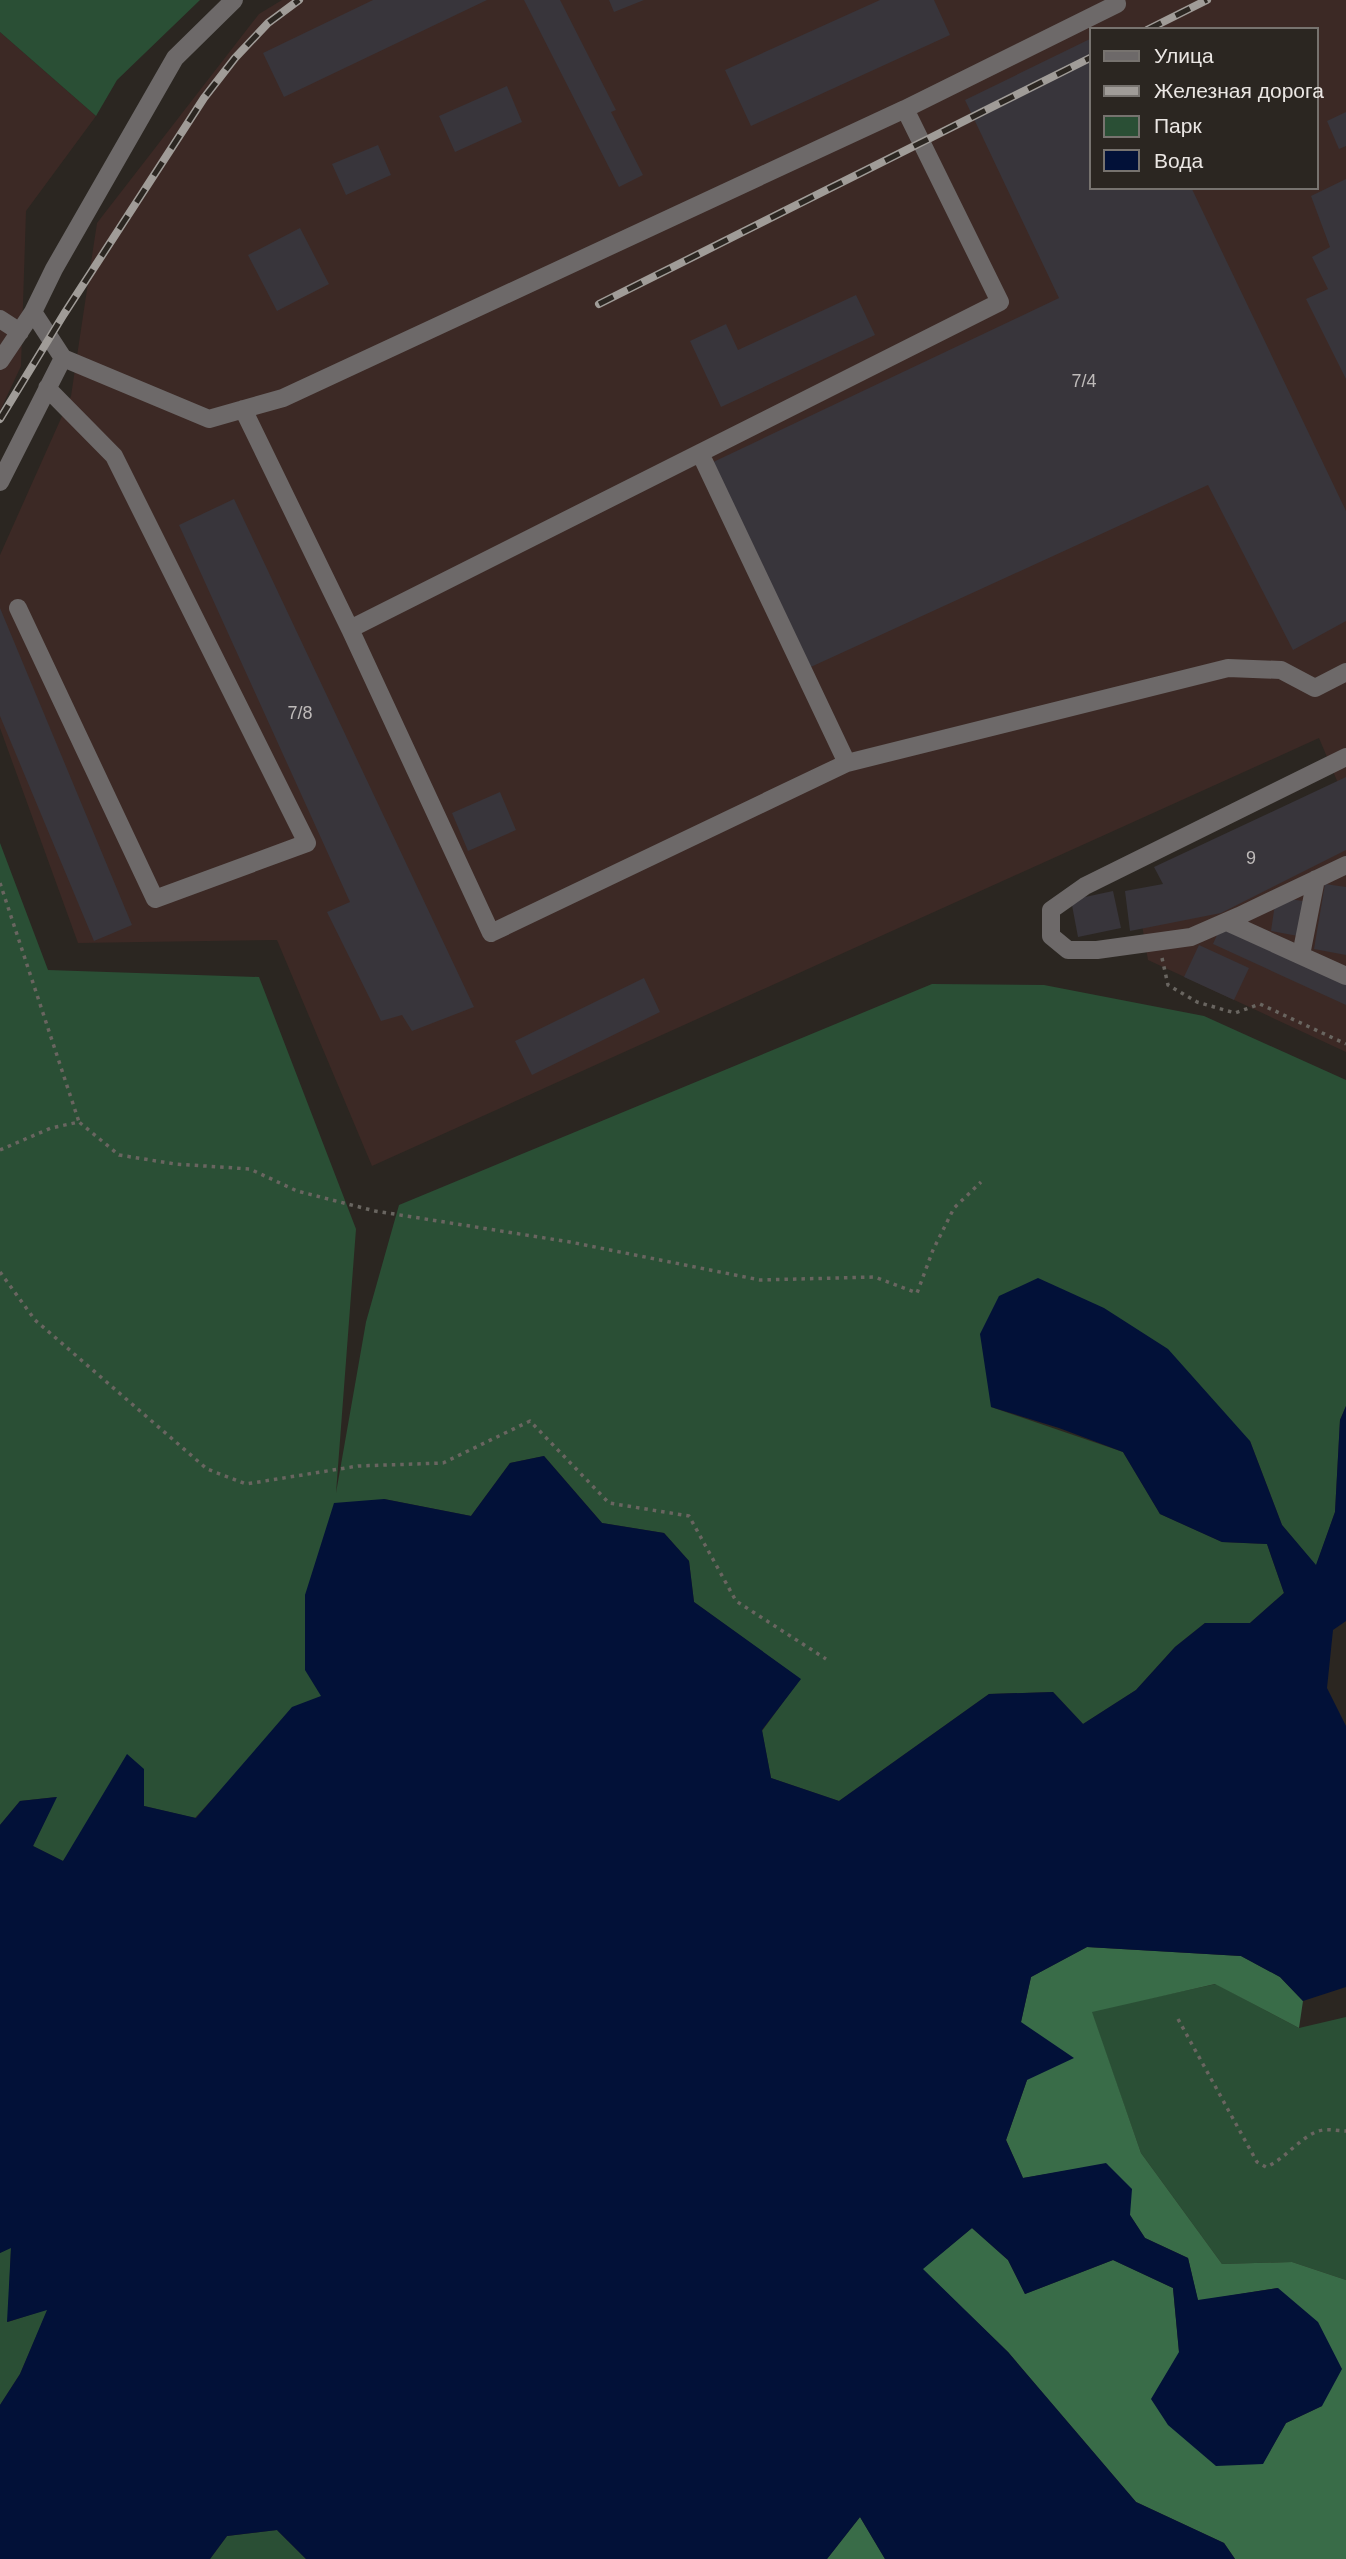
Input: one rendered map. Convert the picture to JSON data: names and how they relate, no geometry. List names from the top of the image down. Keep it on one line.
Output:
{"house_numbers":["7/4","7/8","9"],"legend":["Улица","Железная дорога","Парк","Вода"]}
